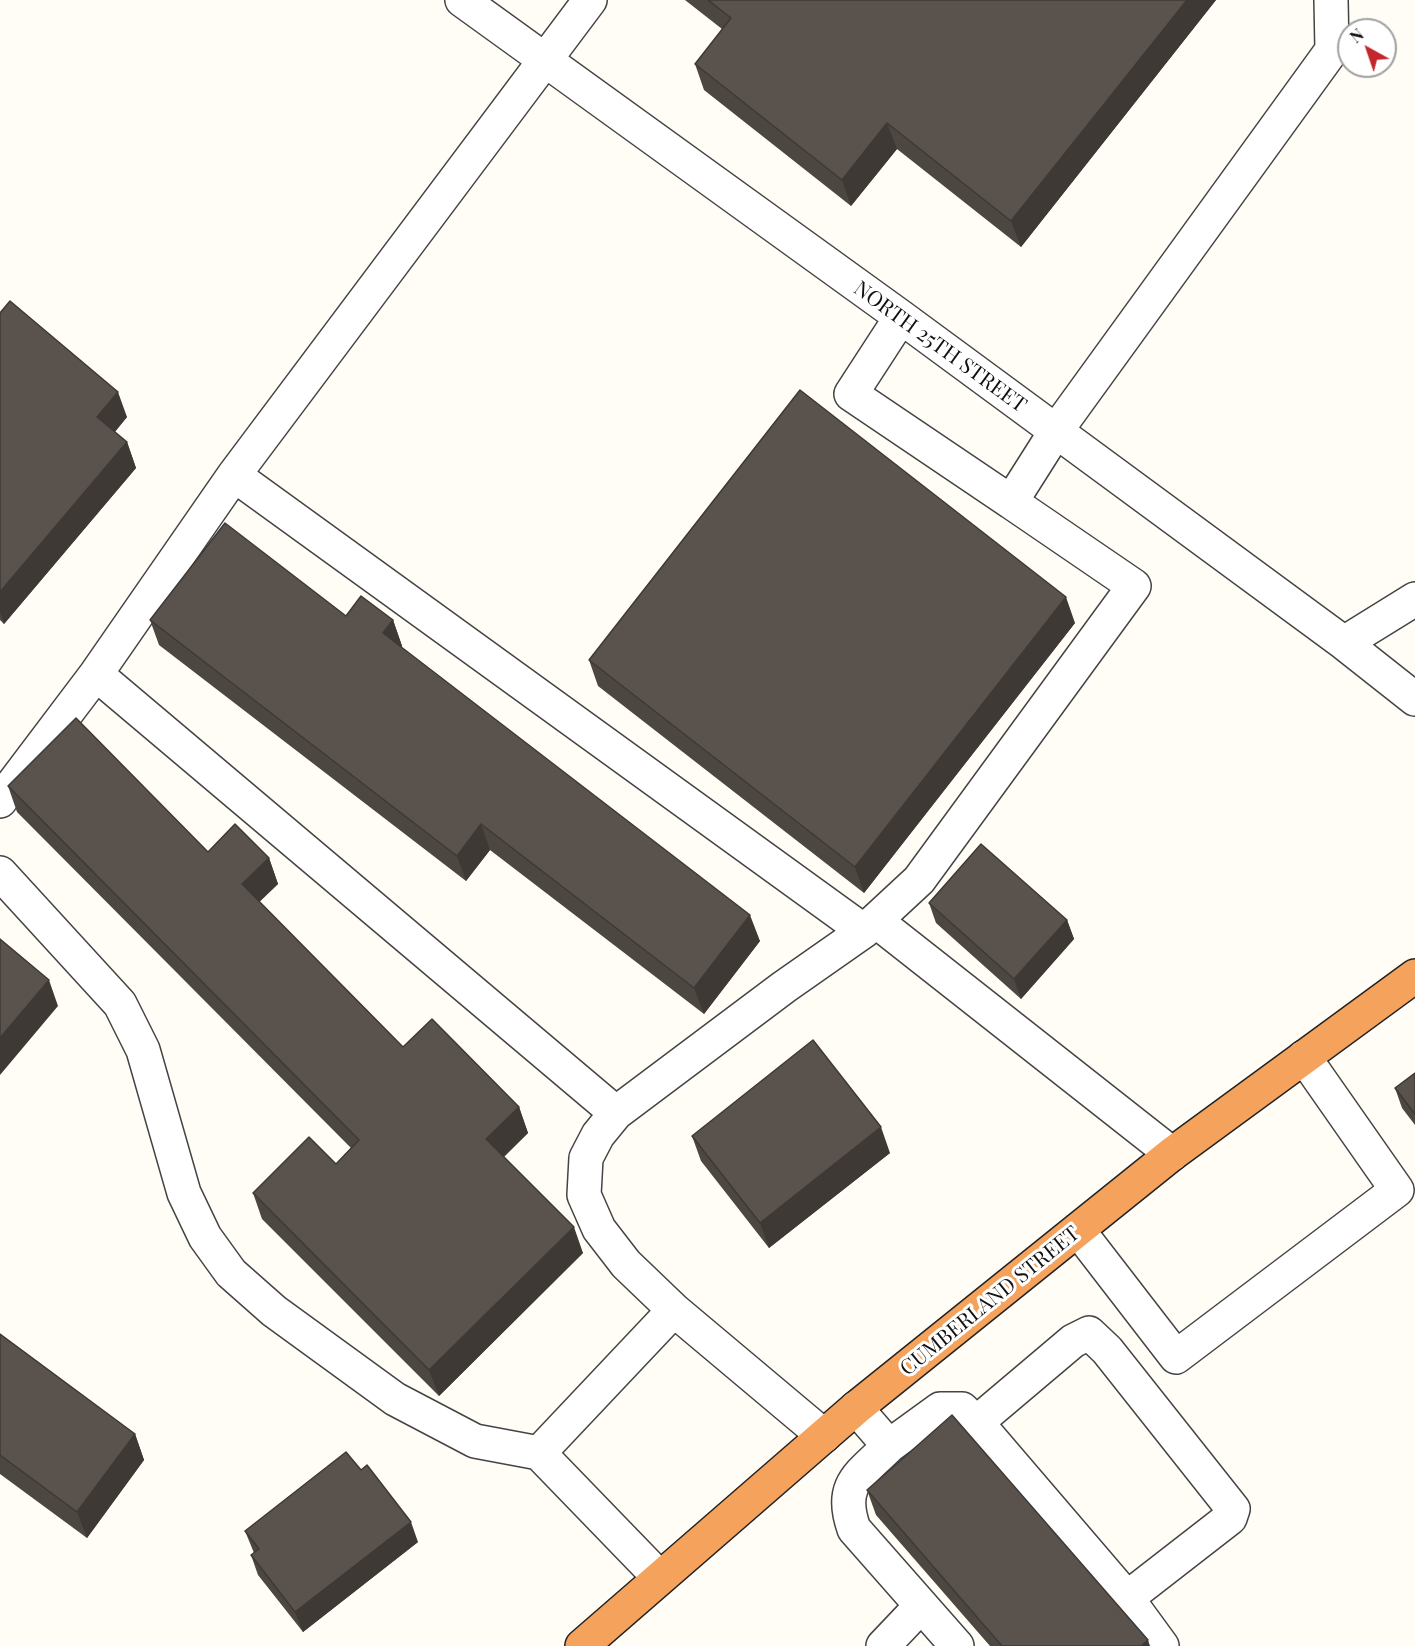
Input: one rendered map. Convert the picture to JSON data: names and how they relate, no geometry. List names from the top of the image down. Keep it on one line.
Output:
{"streets":{"highway":["CUMBERLAND STREET"],"street":["NORTH 25TH STREET"]},"north":"top left"}
